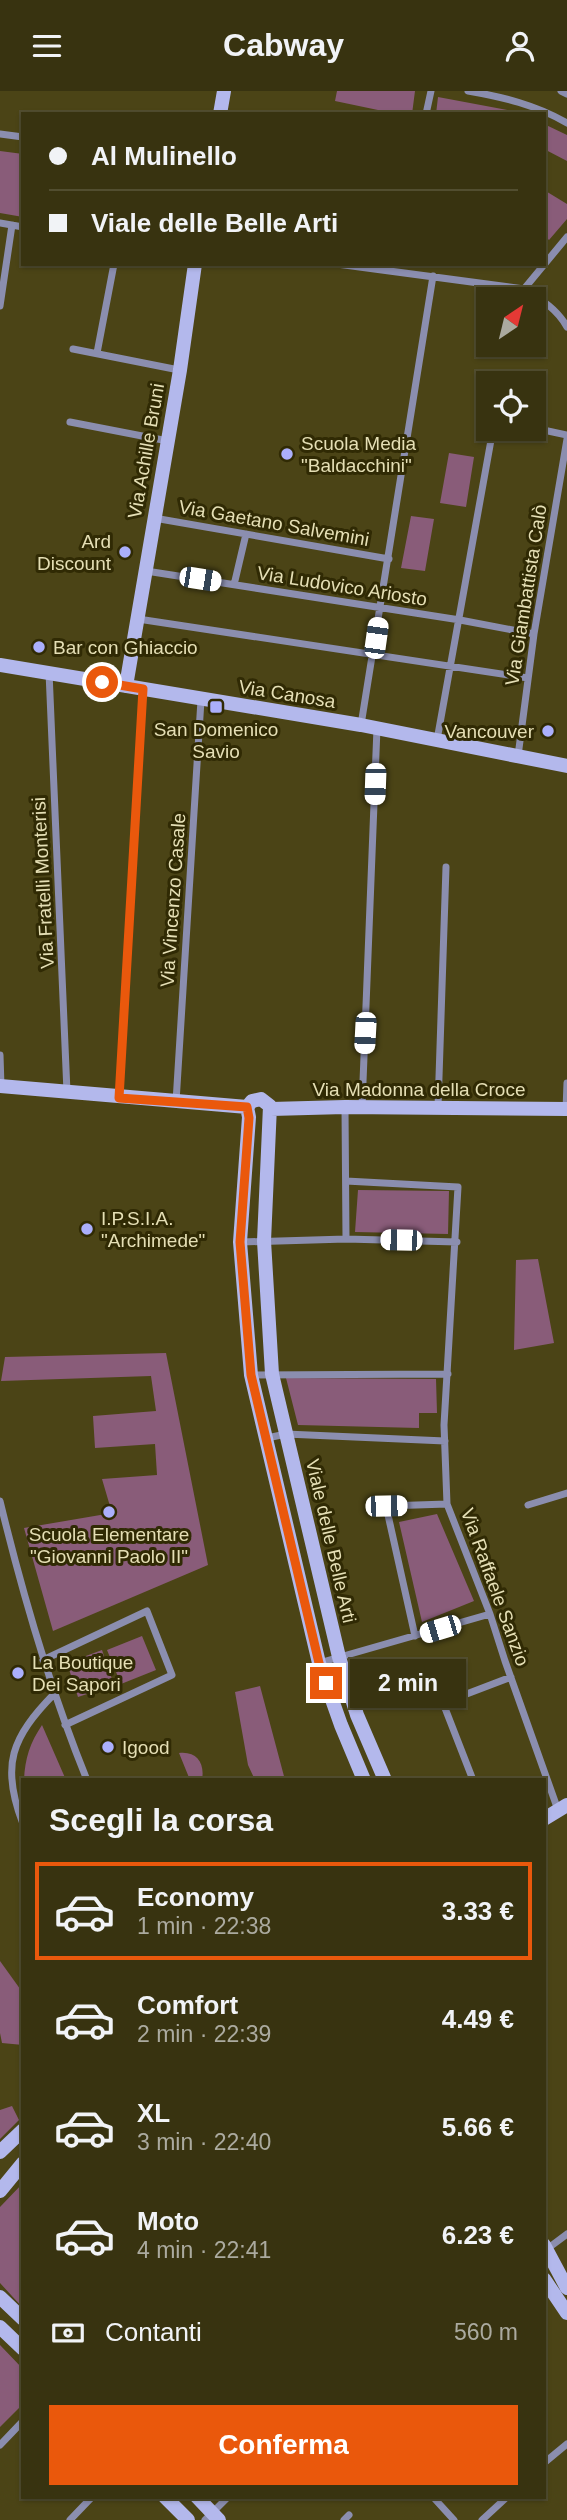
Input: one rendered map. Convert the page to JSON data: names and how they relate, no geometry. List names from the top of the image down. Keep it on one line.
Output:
{"streets":{"street":["Via Achille Bruni","Via Gaetano Salvemini","Via Ludovico Ariosto","Via Giambattista Calò","Via Canosa","Via Fratelli Monterisi","Via Vincenzo Casale","Via Madonna della Croce","Viale delle Belle Arti","Via Raffaele Sanzio"]},"crossings":[["Via Achille Bruni","Via Gaetano Salvemini"],["Via Achille Bruni","Via Ludovico Ariosto"],["Via Achille Bruni","Via Canosa"],["Via Ludovico Ariosto","Via Giambattista Calò"],["Via Giambattista Calò","Via Canosa"],["Via Canosa","Via Fratelli Monterisi"],["Via Canosa","Via Vincenzo Casale"],["Via Fratelli Monterisi","Via Madonna della Croce"],["Via Vincenzo Casale","Via Madonna della Croce"],["Via Madonna della Croce","Viale delle Belle Arti"]],"places":{"other":["Scuola Media \"Baldacchini\"","Ard Discount","Bar con Ghiaccio","Vancouver","I.P.S.I.A. \"Archimede\"","Scuola Elementare \"Giovanni Paolo II\"","La Boutique Dei Sapori","Igood"],"transit":["San Domenico Savio"]},"north":"top right","page":{"header":"Cabway","banner":["Al Mulinello","Viale delle Belle Arti"],"bubble":"2 min","heading":"Scegli la corsa","list":[{"name":"Economy","note":"1 min · 22:38","value":"3.33 €"},{"name":"Comfort","note":"2 min · 22:39","value":"4.49 €"},{"name":"XL","note":"3 min · 22:40","value":"5.66 €"},{"name":"Moto","note":"4 min · 22:41","value":"6.23 €"}],"pay":["Contanti","560 m"],"buttons":"Conferma"}}
